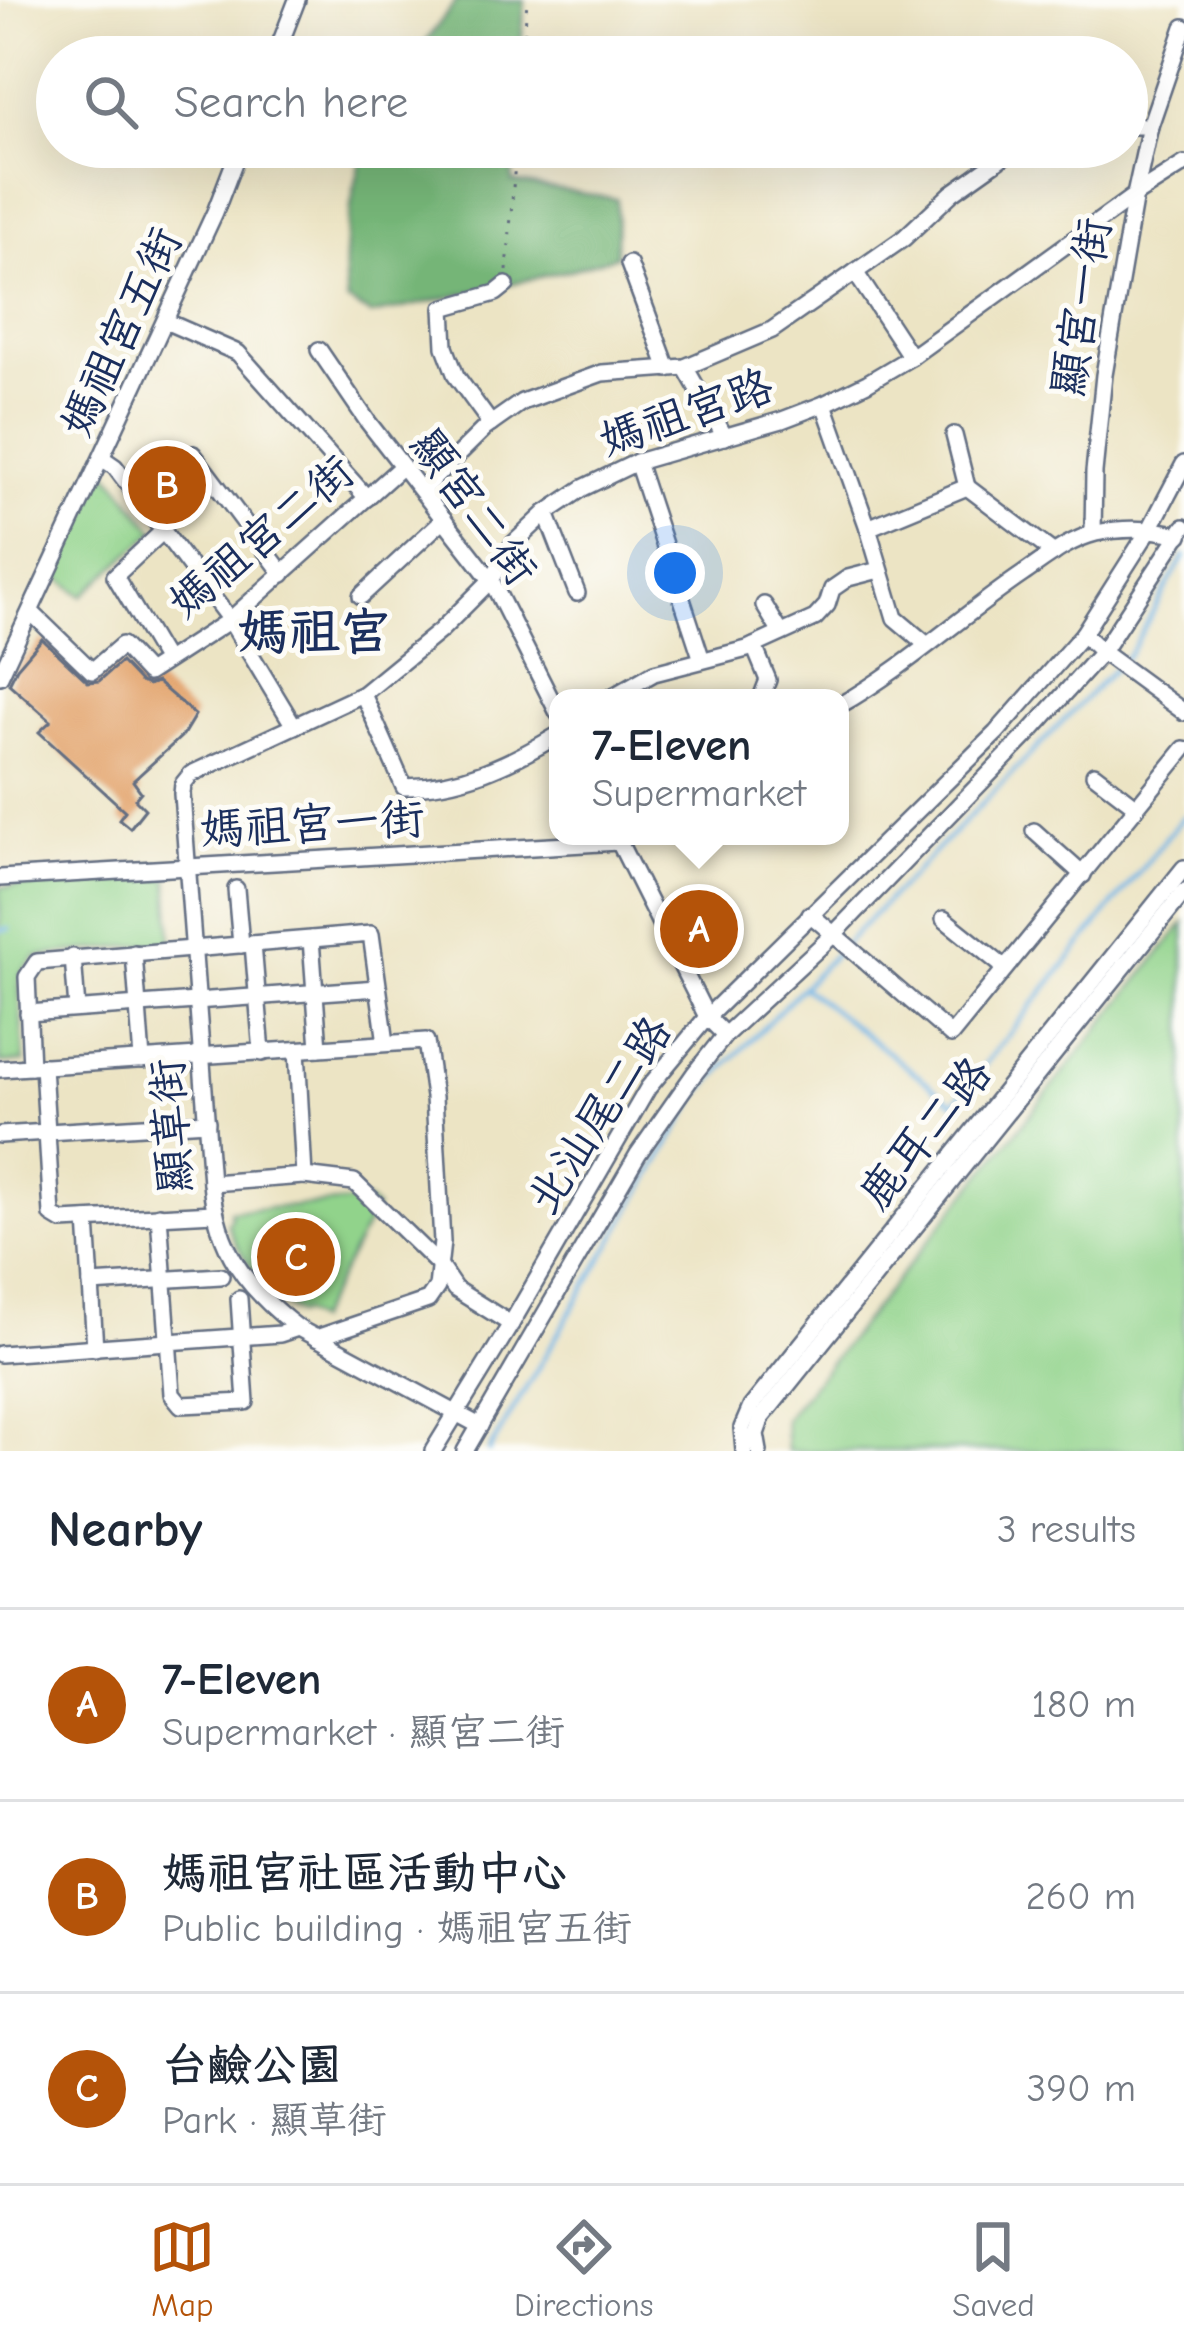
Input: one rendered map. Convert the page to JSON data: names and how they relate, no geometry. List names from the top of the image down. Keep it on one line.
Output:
{"streets":{"street":["顯宮一街","媽祖宮五街","媽祖宮路","顯宮二街","媽祖宮二街","媽祖宮一街","北汕尾二路","顯草街","鹿耳二路"]},"crossings":[["顯宮一街","媽祖宮路"],["媽祖宮五街","媽祖宮二街"],["媽祖宮路","顯宮二街"],["媽祖宮路","媽祖宮一街"],["媽祖宮路","顯草街"],["顯宮二街","媽祖宮二街"],["媽祖宮一街","顯草街"],["北汕尾二路","顯草街"]],"districts":["媽祖宮"],"page":{"search":"Search here","pins":["B","A","C"],"popup":["7-Eleven","Supermarket"],"heading":["Nearby","3 results"],"list":[{"mark":"A","name":"7-Eleven","note":"Supermarket · 顯宮二街","value":"180 m"},{"mark":"B","name":"媽祖宮社區活動中心","note":"Public building · 媽祖宮五街","value":"260 m"},{"mark":"C","name":"台鹼公園","note":"Park · 顯草街","value":"390 m"}],"nav":["Map","Directions","Saved"]}}
